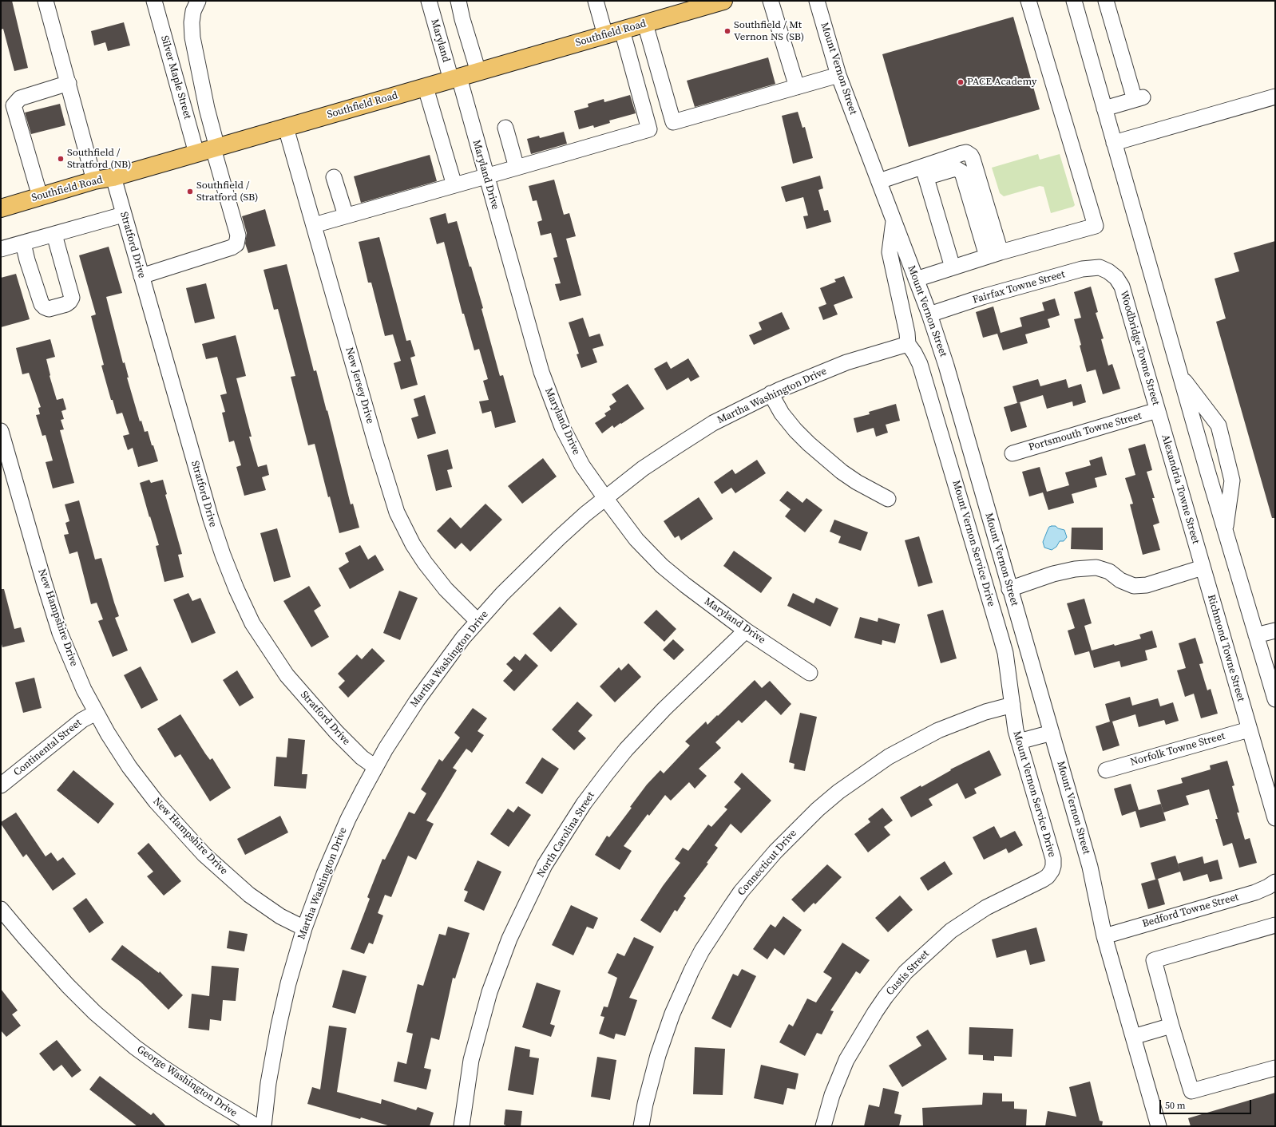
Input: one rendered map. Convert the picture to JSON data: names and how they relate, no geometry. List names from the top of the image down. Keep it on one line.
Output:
{"streets":{"main road":["Southfield Road"],"street":["Maryland","Mount Vernon Street","Silver Maple Street","Maryland Drive","Stratford Drive","Fairfax Towne Street","Woodbridge Towne Street","New Jersey Drive","Martha Washington Drive","Portsmouth Towne Street","Alexandria Towne Street","Mount Vernon Service Drive","New Hampshire Drive","Richmond Towne Street","Continental Street","Norfolk Towne Street","North Carolina Street","Connecticut Drive","Bedford Towne Street","Custis Street","George Washington Drive"]},"crossings":[["Southfield Road","Maryland"],["Southfield Road","Silver Maple Street"],["Southfield Road","Maryland Drive"],["Southfield Road","Stratford Drive"],["Southfield Road","New Jersey Drive"],["Maryland","Maryland Drive"],["Mount Vernon Street","Fairfax Towne Street"],["Mount Vernon Street","Mount Vernon Service Drive"],["Mount Vernon Street","Bedford Towne Street"],["Maryland Drive","Martha Washington Drive"],["Maryland Drive","North Carolina Street"],["Stratford Drive","Martha Washington Drive"],["Fairfax Towne Street","Woodbridge Towne Street"],["Woodbridge Towne Street","Portsmouth Towne Street"],["Woodbridge Towne Street","Alexandria Towne Street"],["New Jersey Drive","Martha Washington Drive"],["Martha Washington Drive","Mount Vernon Service Drive"],["Martha Washington Drive","New Hampshire Drive"],["Portsmouth Towne Street","Alexandria Towne Street"],["Alexandria Towne Street","Richmond Towne Street"],["Mount Vernon Service Drive","Connecticut Drive"],["Mount Vernon Service Drive","Custis Street"],["New Hampshire Drive","Continental Street"],["Richmond Towne Street","Norfolk Towne Street"]],"places":["Southfield / Mt Vernon NS (SB)","PACE Academy","Southfield / Stratford (NB)","Southfield / Stratford (SB)"],"scale_bar":"50 m"}
